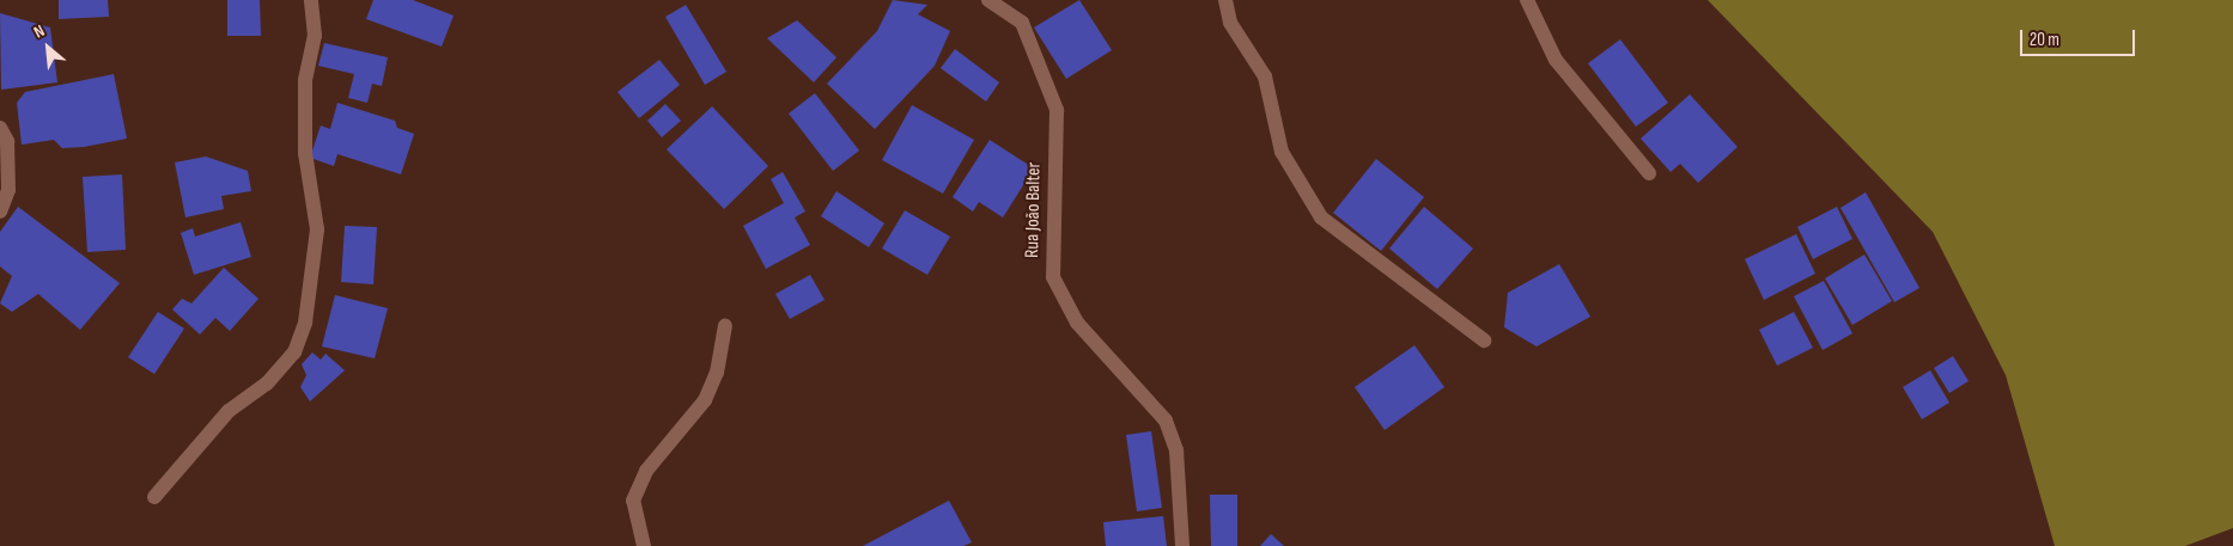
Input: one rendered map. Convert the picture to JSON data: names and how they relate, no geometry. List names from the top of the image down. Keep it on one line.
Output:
{"streets":{"street":["Rua João Balter"]},"scale_bar":"20 m","north":"top left"}
